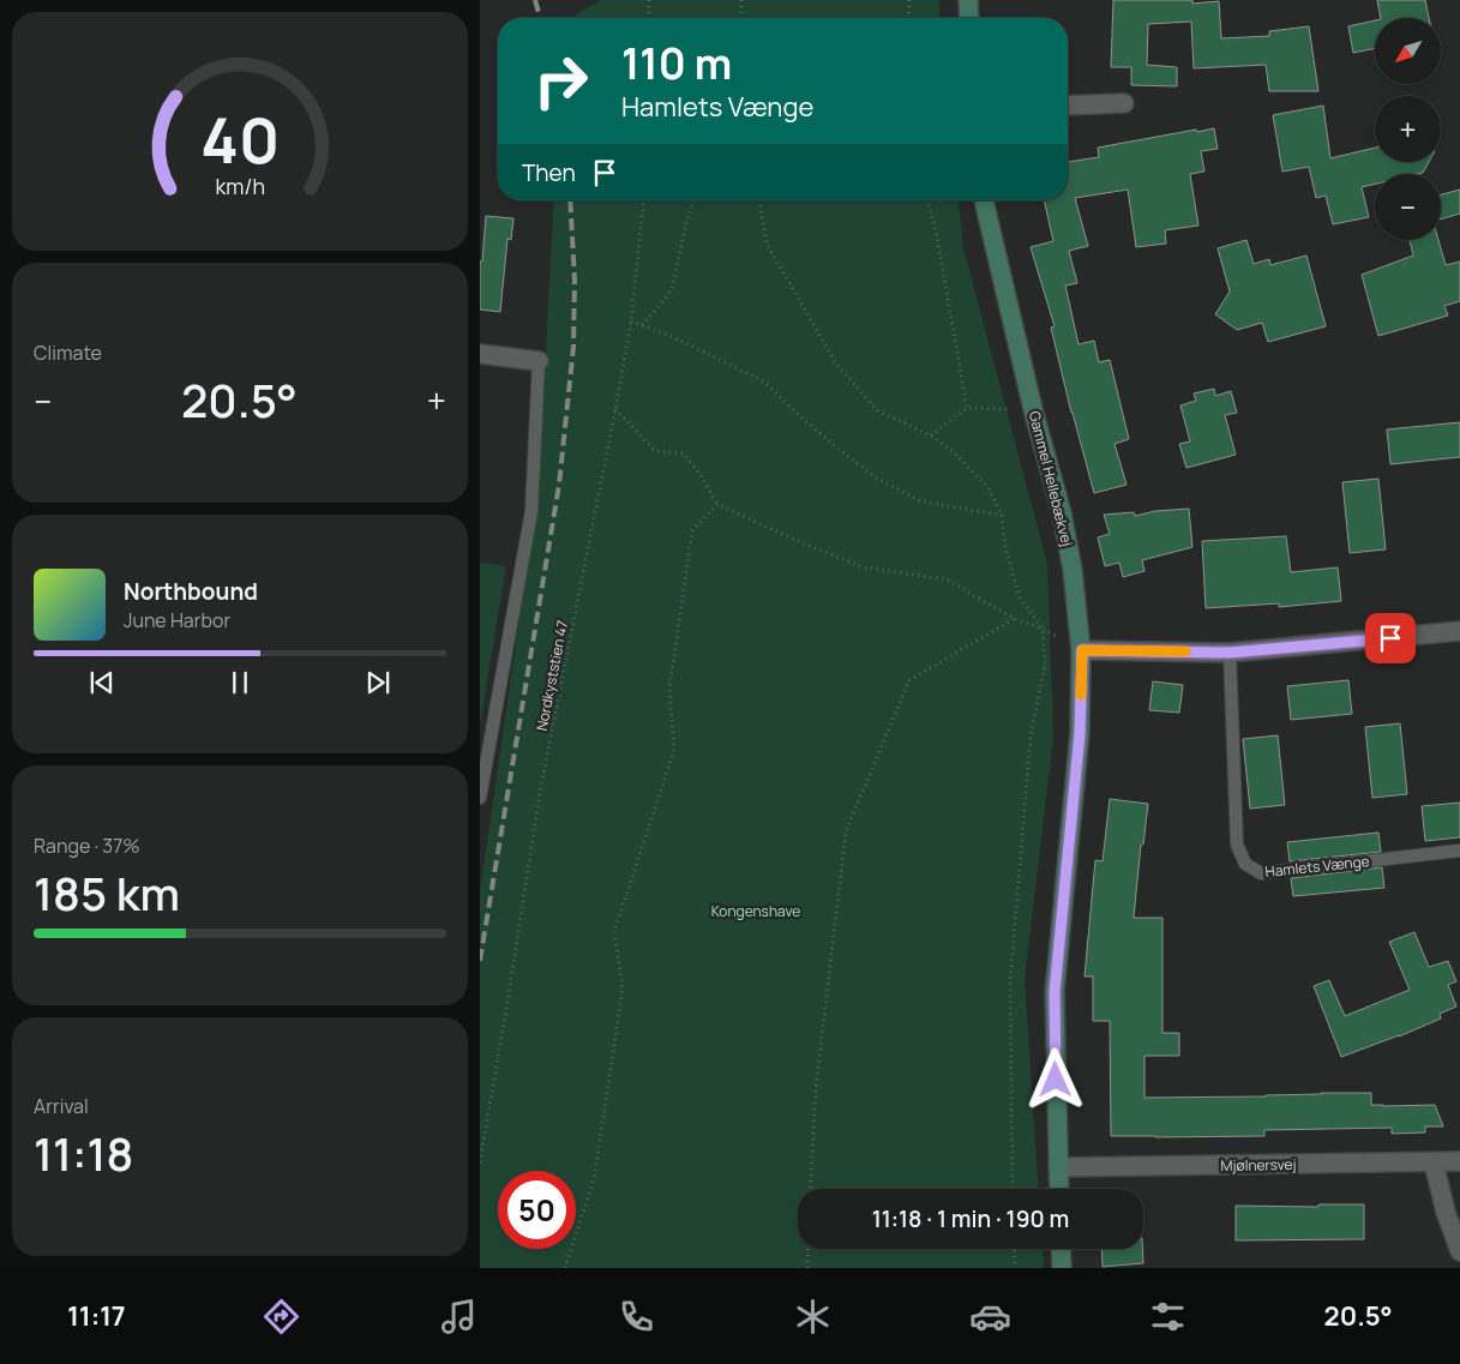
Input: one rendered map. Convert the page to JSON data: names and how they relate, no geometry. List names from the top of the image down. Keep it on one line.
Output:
{"streets":{"main road":["Gammel Hellebækvej"],"street":["Mjølnersvej"],"lane":["Hamlets Vænge"],"path":["Nordkyststien 47"]},"crossings":[["Gammel Hellebækvej","Mjølnersvej"]],"parks":["Kongenshave"],"north":"bottom left","page":{"map_buttons":["+","−"],"turn":["110 m","Hamlets Vænge"],"then":"Then","tile":["Climate",["Range · 37%","185 km"],["Arrival","11:18"]],"heat":["−","20.5°","+"],"song":["Northbound","June Harbor"],"limit":"50","trip":"11:18 · 1 min · 190 m","tabs":["11:17","20.5°"],"gauge":["40","km/h"]}}
